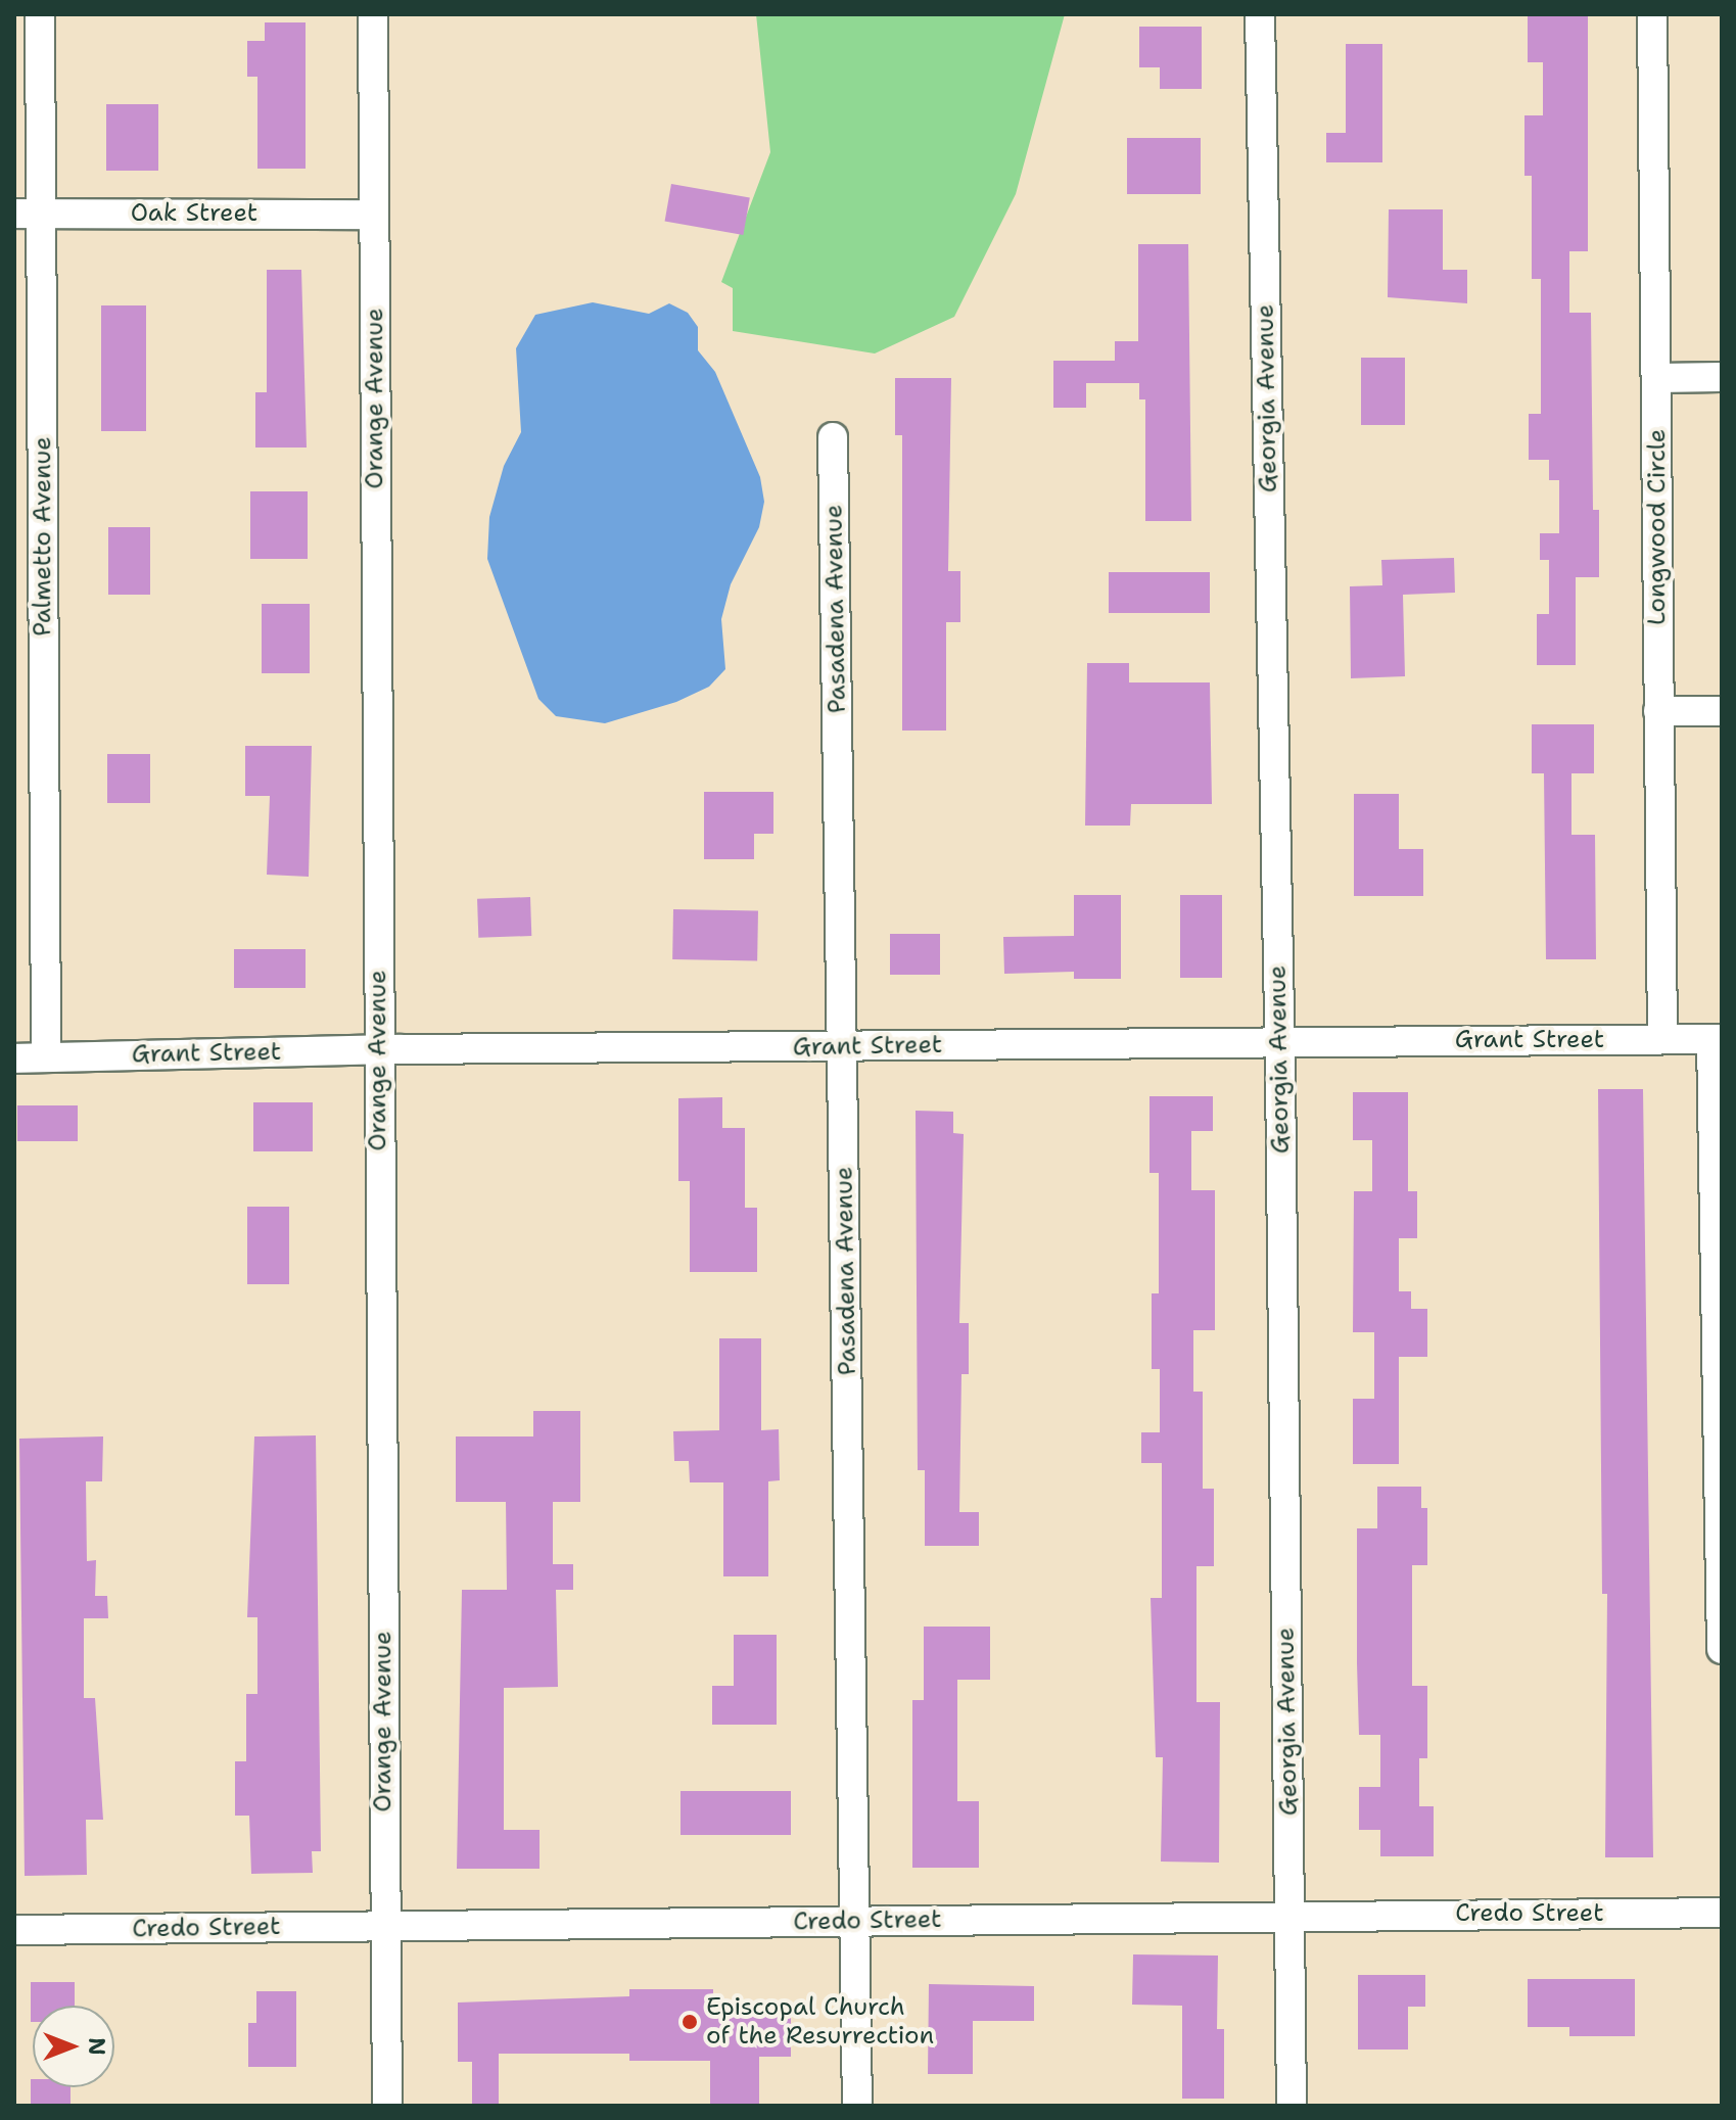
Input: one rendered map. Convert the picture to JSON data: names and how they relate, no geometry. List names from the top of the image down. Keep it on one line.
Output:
{"streets":{"street":["Oak Street","Orange Avenue","Georgia Avenue","Longwood Circle","Palmetto Avenue","Pasadena Avenue","Grant Street","Credo Street"]},"crossings":[["Oak Street","Orange Avenue"],["Oak Street","Palmetto Avenue"],["Orange Avenue","Grant Street"],["Orange Avenue","Credo Street"],["Georgia Avenue","Grant Street"],["Georgia Avenue","Credo Street"],["Longwood Circle","Grant Street"],["Palmetto Avenue","Grant Street"],["Pasadena Avenue","Grant Street"],["Pasadena Avenue","Credo Street"]],"places":["Episcopal Church of the Resurrection"],"north":"right"}
